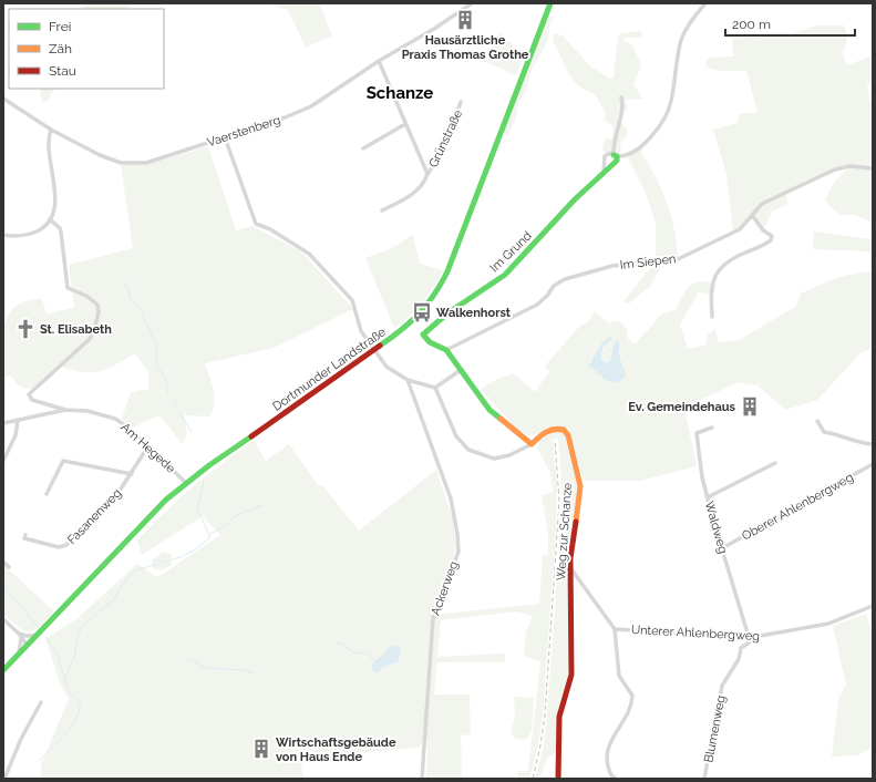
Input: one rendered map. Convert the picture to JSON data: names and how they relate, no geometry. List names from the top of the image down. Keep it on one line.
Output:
{"streets":{"main road":["Im Grund","Dortmunder Landstraße","Weg zur Schanze"],"street":["Vaerstenberg","Grünstraße","Im Siepen","Am Hegede","Oberer Ahlenbergweg","Fasanenweg","Waldweg","Ackerweg","Unterer Ahlenbergweg","Blumenweg"]},"crossings":[["Vaerstenberg","Grünstraße"],["Im Grund","Im Siepen"],["Dortmunder Landstraße","Am Hegede"],["Am Hegede","Fasanenweg"],["Oberer Ahlenbergweg","Waldweg"],["Waldweg","Unterer Ahlenbergweg"],["Waldweg","Blumenweg"],["Weg zur Schanze","Unterer Ahlenbergweg"],["Unterer Ahlenbergweg","Blumenweg"]],"districts":["Schanze"],"places":{"building":["Hausärztliche Praxis Thomas Grothe","Ev. Gemeindehaus","Wirtschaftsgebäude von Haus Ende"],"bus stop":["Walkenhorst"],"church":["St. Elisabeth"]},"legend":["Frei","Zäh","Stau"],"scale_bar":"200 m"}
